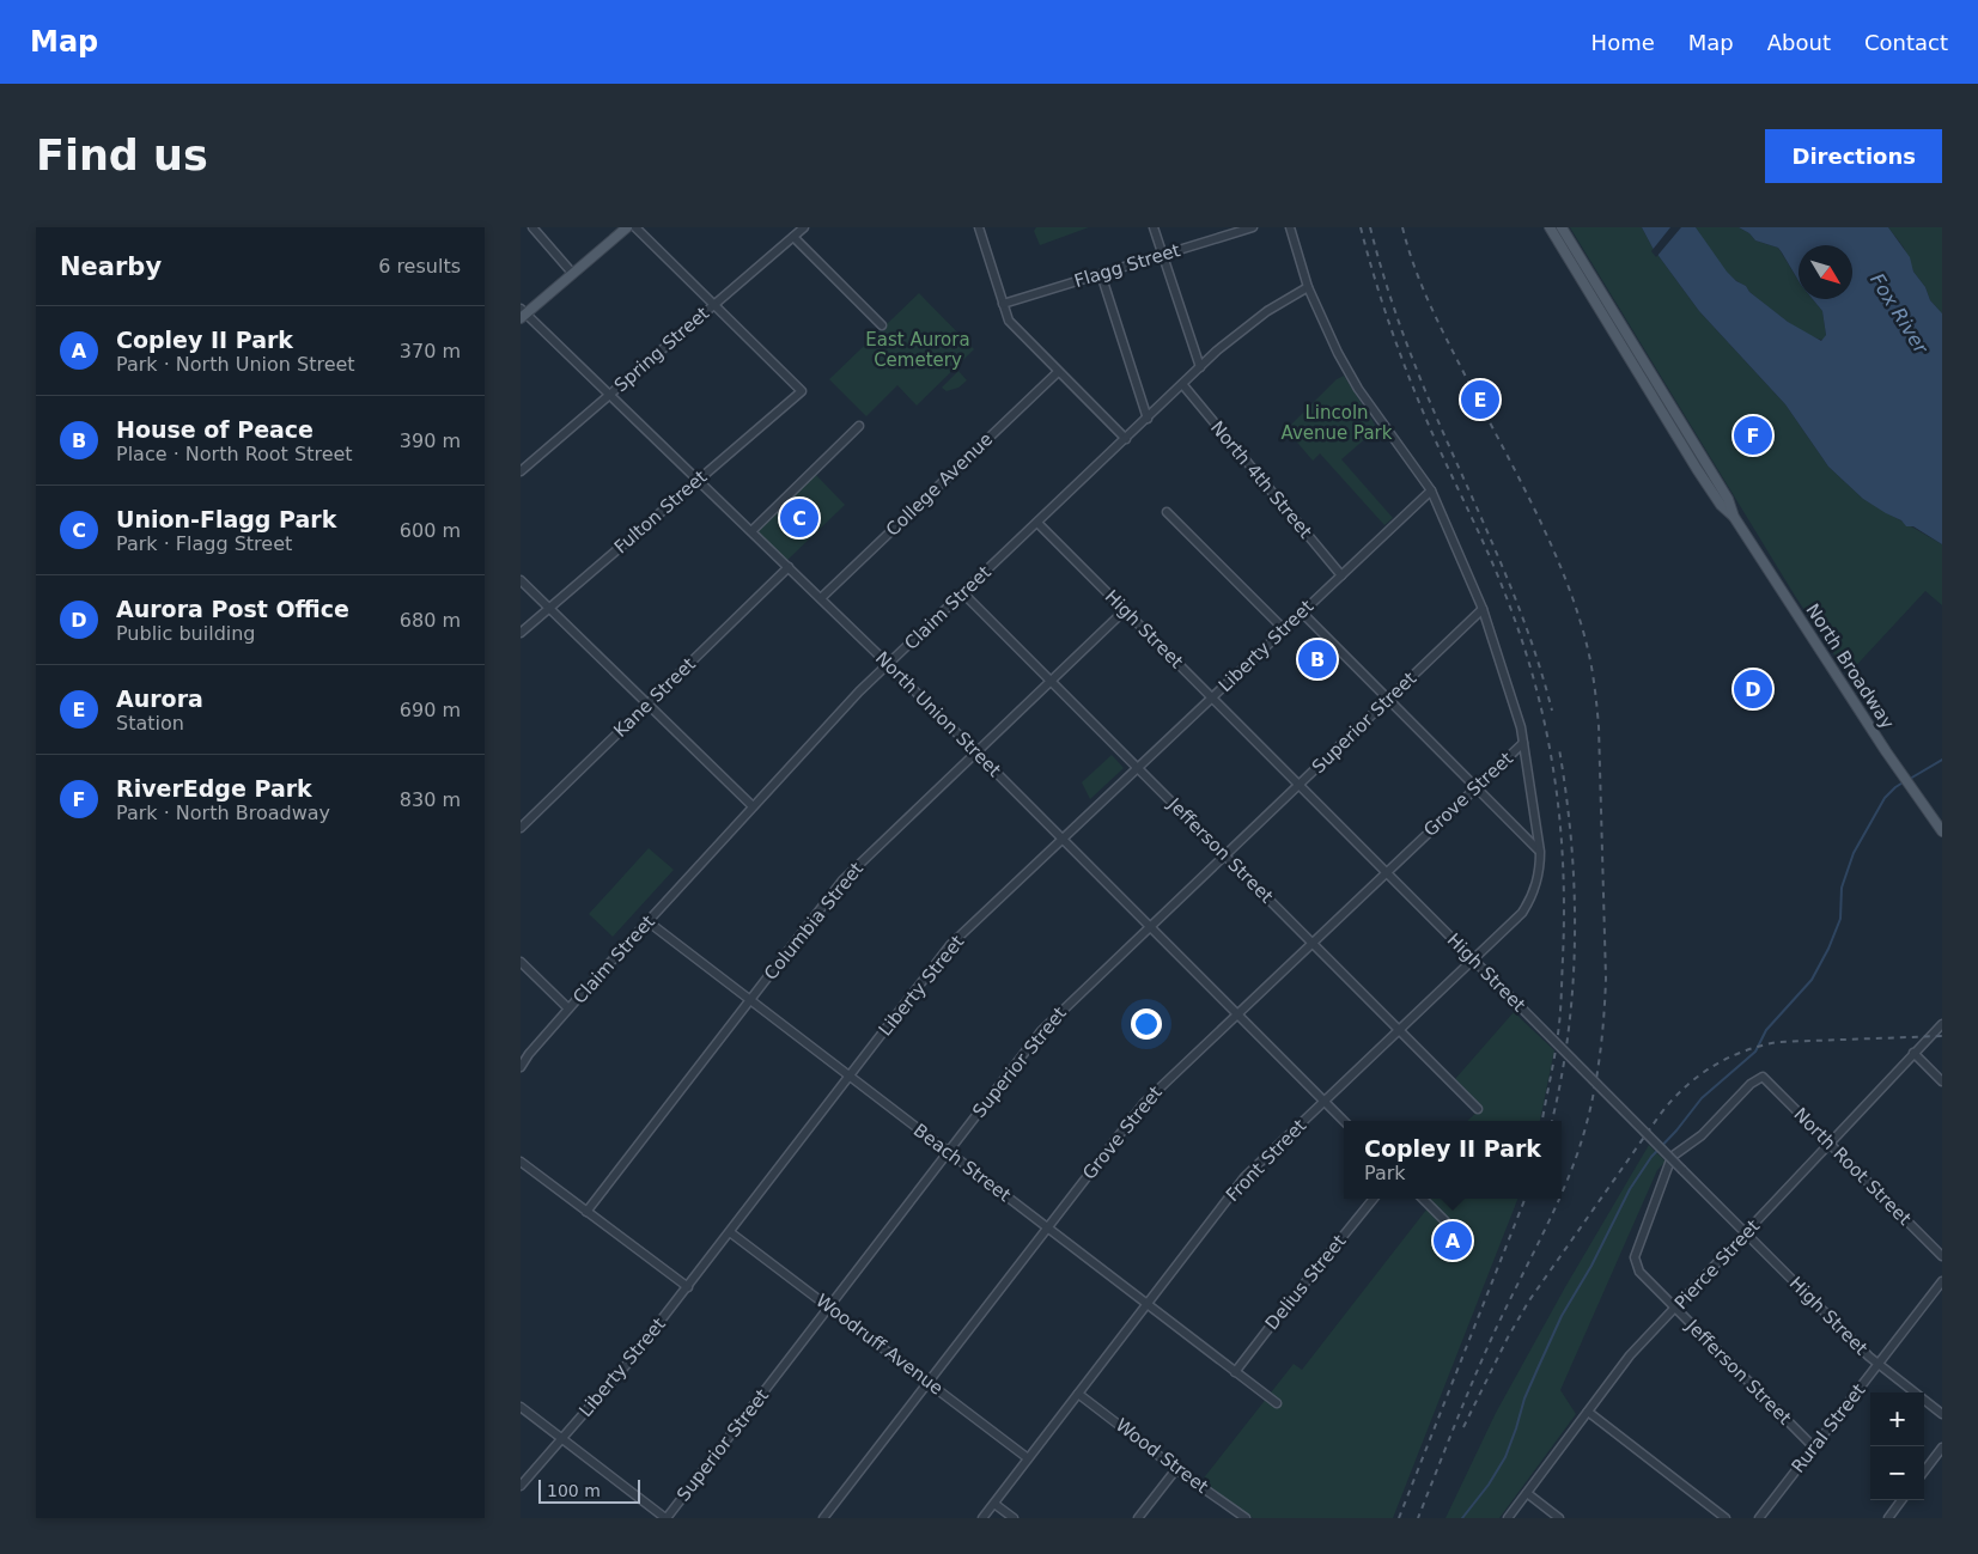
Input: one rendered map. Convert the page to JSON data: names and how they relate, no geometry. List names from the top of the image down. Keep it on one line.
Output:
{"streets":{"main road":["North Broadway"],"street":["Flagg Street","Spring Street","North 4th Street","College Avenue","Fulton Street","Claim Street","High Street","Liberty Street","Kane Street","North Union Street","Superior Street","Grove Street","Jefferson Street","Columbia Street","Front Street","Beach Street","North Root Street","Pierce Street","Delius Street","Woodruff Avenue","Rural Street","Wood Street"]},"crossings":[["Spring Street","Fulton Street"],["Spring Street","North Union Street"],["North 4th Street","Claim Street"],["North 4th Street","Liberty Street"],["College Avenue","North Union Street"],["Fulton Street","North Union Street"],["Claim Street","High Street"],["Claim Street","North Union Street"],["Claim Street","Jefferson Street"],["Claim Street","Front Street"],["Claim Street","Beach Street"],["High Street","Liberty Street"],["High Street","Superior Street"],["High Street","Grove Street"],["High Street","Columbia Street"],["High Street","Front Street"],["High Street","Pierce Street"],["High Street","Rural Street"],["Liberty Street","North Union Street"],["Liberty Street","Jefferson Street"],["Liberty Street","Front Street"],["Liberty Street","Beach Street"],["Liberty Street","Woodruff Avenue"],["Kane Street","North Union Street"],["North Union Street","Superior Street"],["North Union Street","Grove Street"],["North Union Street","Columbia Street"],["North Union Street","Front Street"],["Superior Street","Jefferson Street"],["Superior Street","Front Street"],["Superior Street","Beach Street"],["Superior Street","Woodruff Avenue"],["Grove Street","Jefferson Street"],["Grove Street","Front Street"],["Grove Street","Beach Street"],["Grove Street","Woodruff Avenue"],["Jefferson Street","Columbia Street"],["Jefferson Street","Front Street"],["Jefferson Street","North Root Street"],["Jefferson Street","Pierce Street"],["Jefferson Street","Rural Street"],["Columbia Street","Beach Street"],["Front Street","Beach Street"],["Front Street","Woodruff Avenue"],["Front Street","Wood Street"],["Beach Street","Delius Street"],["North Root Street","Pierce Street"]],"water":["Fox River"],"parks":["East Aurora Cemetery","Lincoln Avenue Park"],"scale_bar":"100 m","north":"bottom right","page":{"header":"Map","nav":["Home","Map","About","Contact"],"buttons":"Directions","title":"Find us","heading":["Nearby","6 results"],"list":[{"mark":"A","name":"Copley II Park","note":"Park · North Union Street","value":"370 m"},{"mark":"B","name":"House of Peace","note":"Place · North Root Street","value":"390 m"},{"mark":"C","name":"Union-Flagg Park","note":"Park · Flagg Street","value":"600 m"},{"mark":"D","name":"Aurora Post Office","note":"Public building","value":"680 m"},{"mark":"E","name":"Aurora","note":"Station","value":"690 m"},{"mark":"F","name":"RiverEdge Park","note":"Park · North Broadway","value":"830 m"}],"pins":["E","F","C","B","D","A"],"popup":["Copley II Park","Park"],"map_buttons":["+","−"],"scale":"100 m"}}
